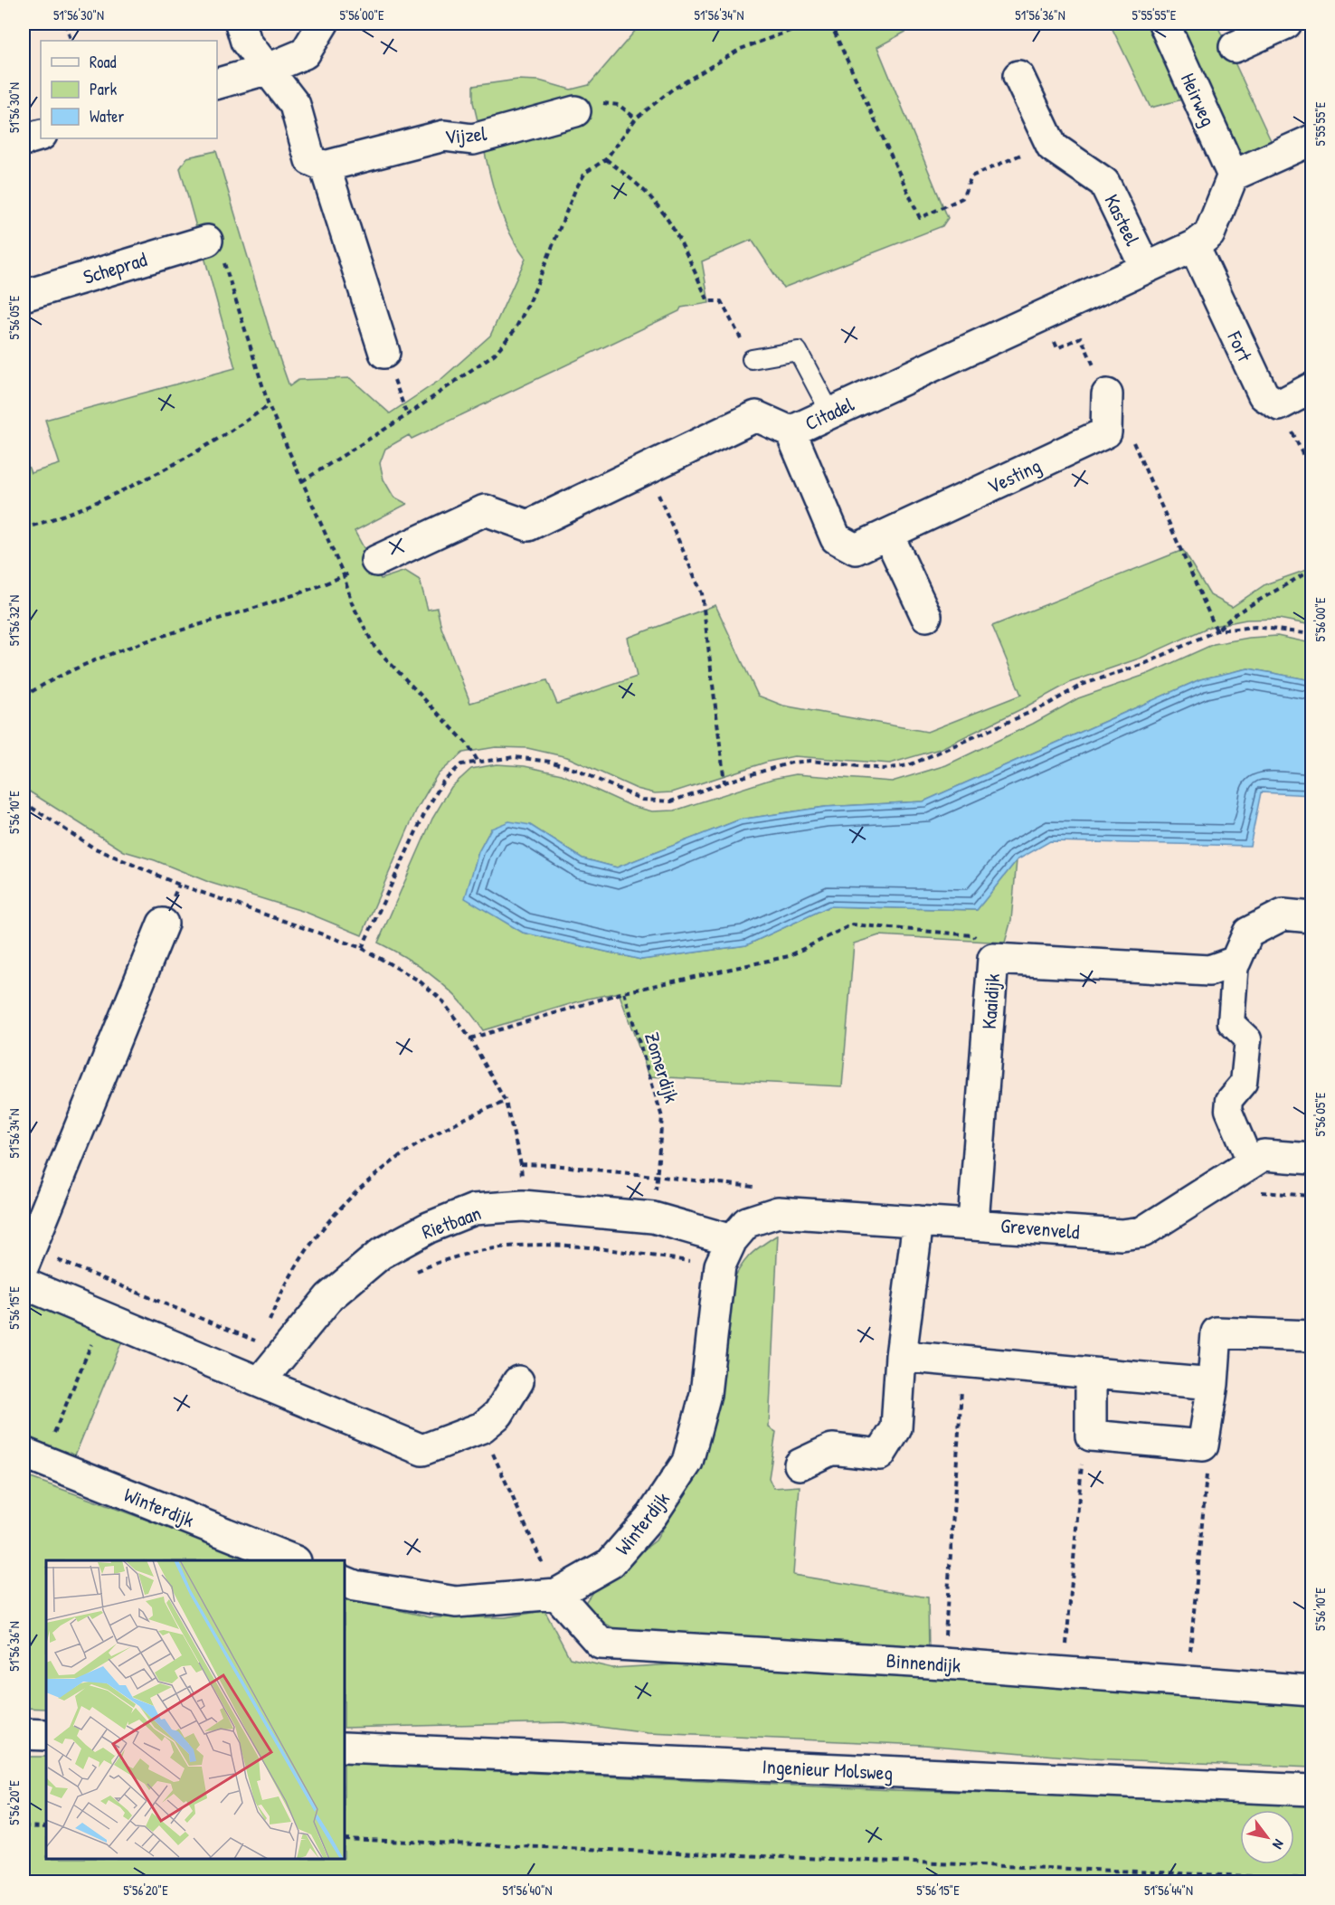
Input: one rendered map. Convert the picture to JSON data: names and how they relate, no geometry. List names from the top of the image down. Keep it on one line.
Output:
{"streets":{"street":["Heirweg","Vijzel","Kasteel","Scheprad","Fort","Citadel","Vesting","Kaaidijk","Rietbaan","Grevenveld","Winterdijk","Binnendijk","Ingenieur Molsweg"],"path":["Zomerdijk"]},"crossings":[["Kasteel","Citadel"],["Fort","Citadel"],["Citadel","Vesting"],["Kaaidijk","Grevenveld"],["Zomerdijk","Rietbaan"],["Rietbaan","Grevenveld"],["Rietbaan","Winterdijk"],["Grevenveld","Winterdijk"],["Winterdijk","Binnendijk"]],"legend":["Road","Park","Water"],"north":"bottom right","coordinates":["51°56'30\"N","5°56'00\"E","51°56'34\"N","51°56'36\"N","5°55'55\"E","5°56'05\"E","51°56'32\"N","5°56'10\"E","5°56'15\"E","5°56'20\"E","51°56'40\"N","51°56'44\"N"]}
